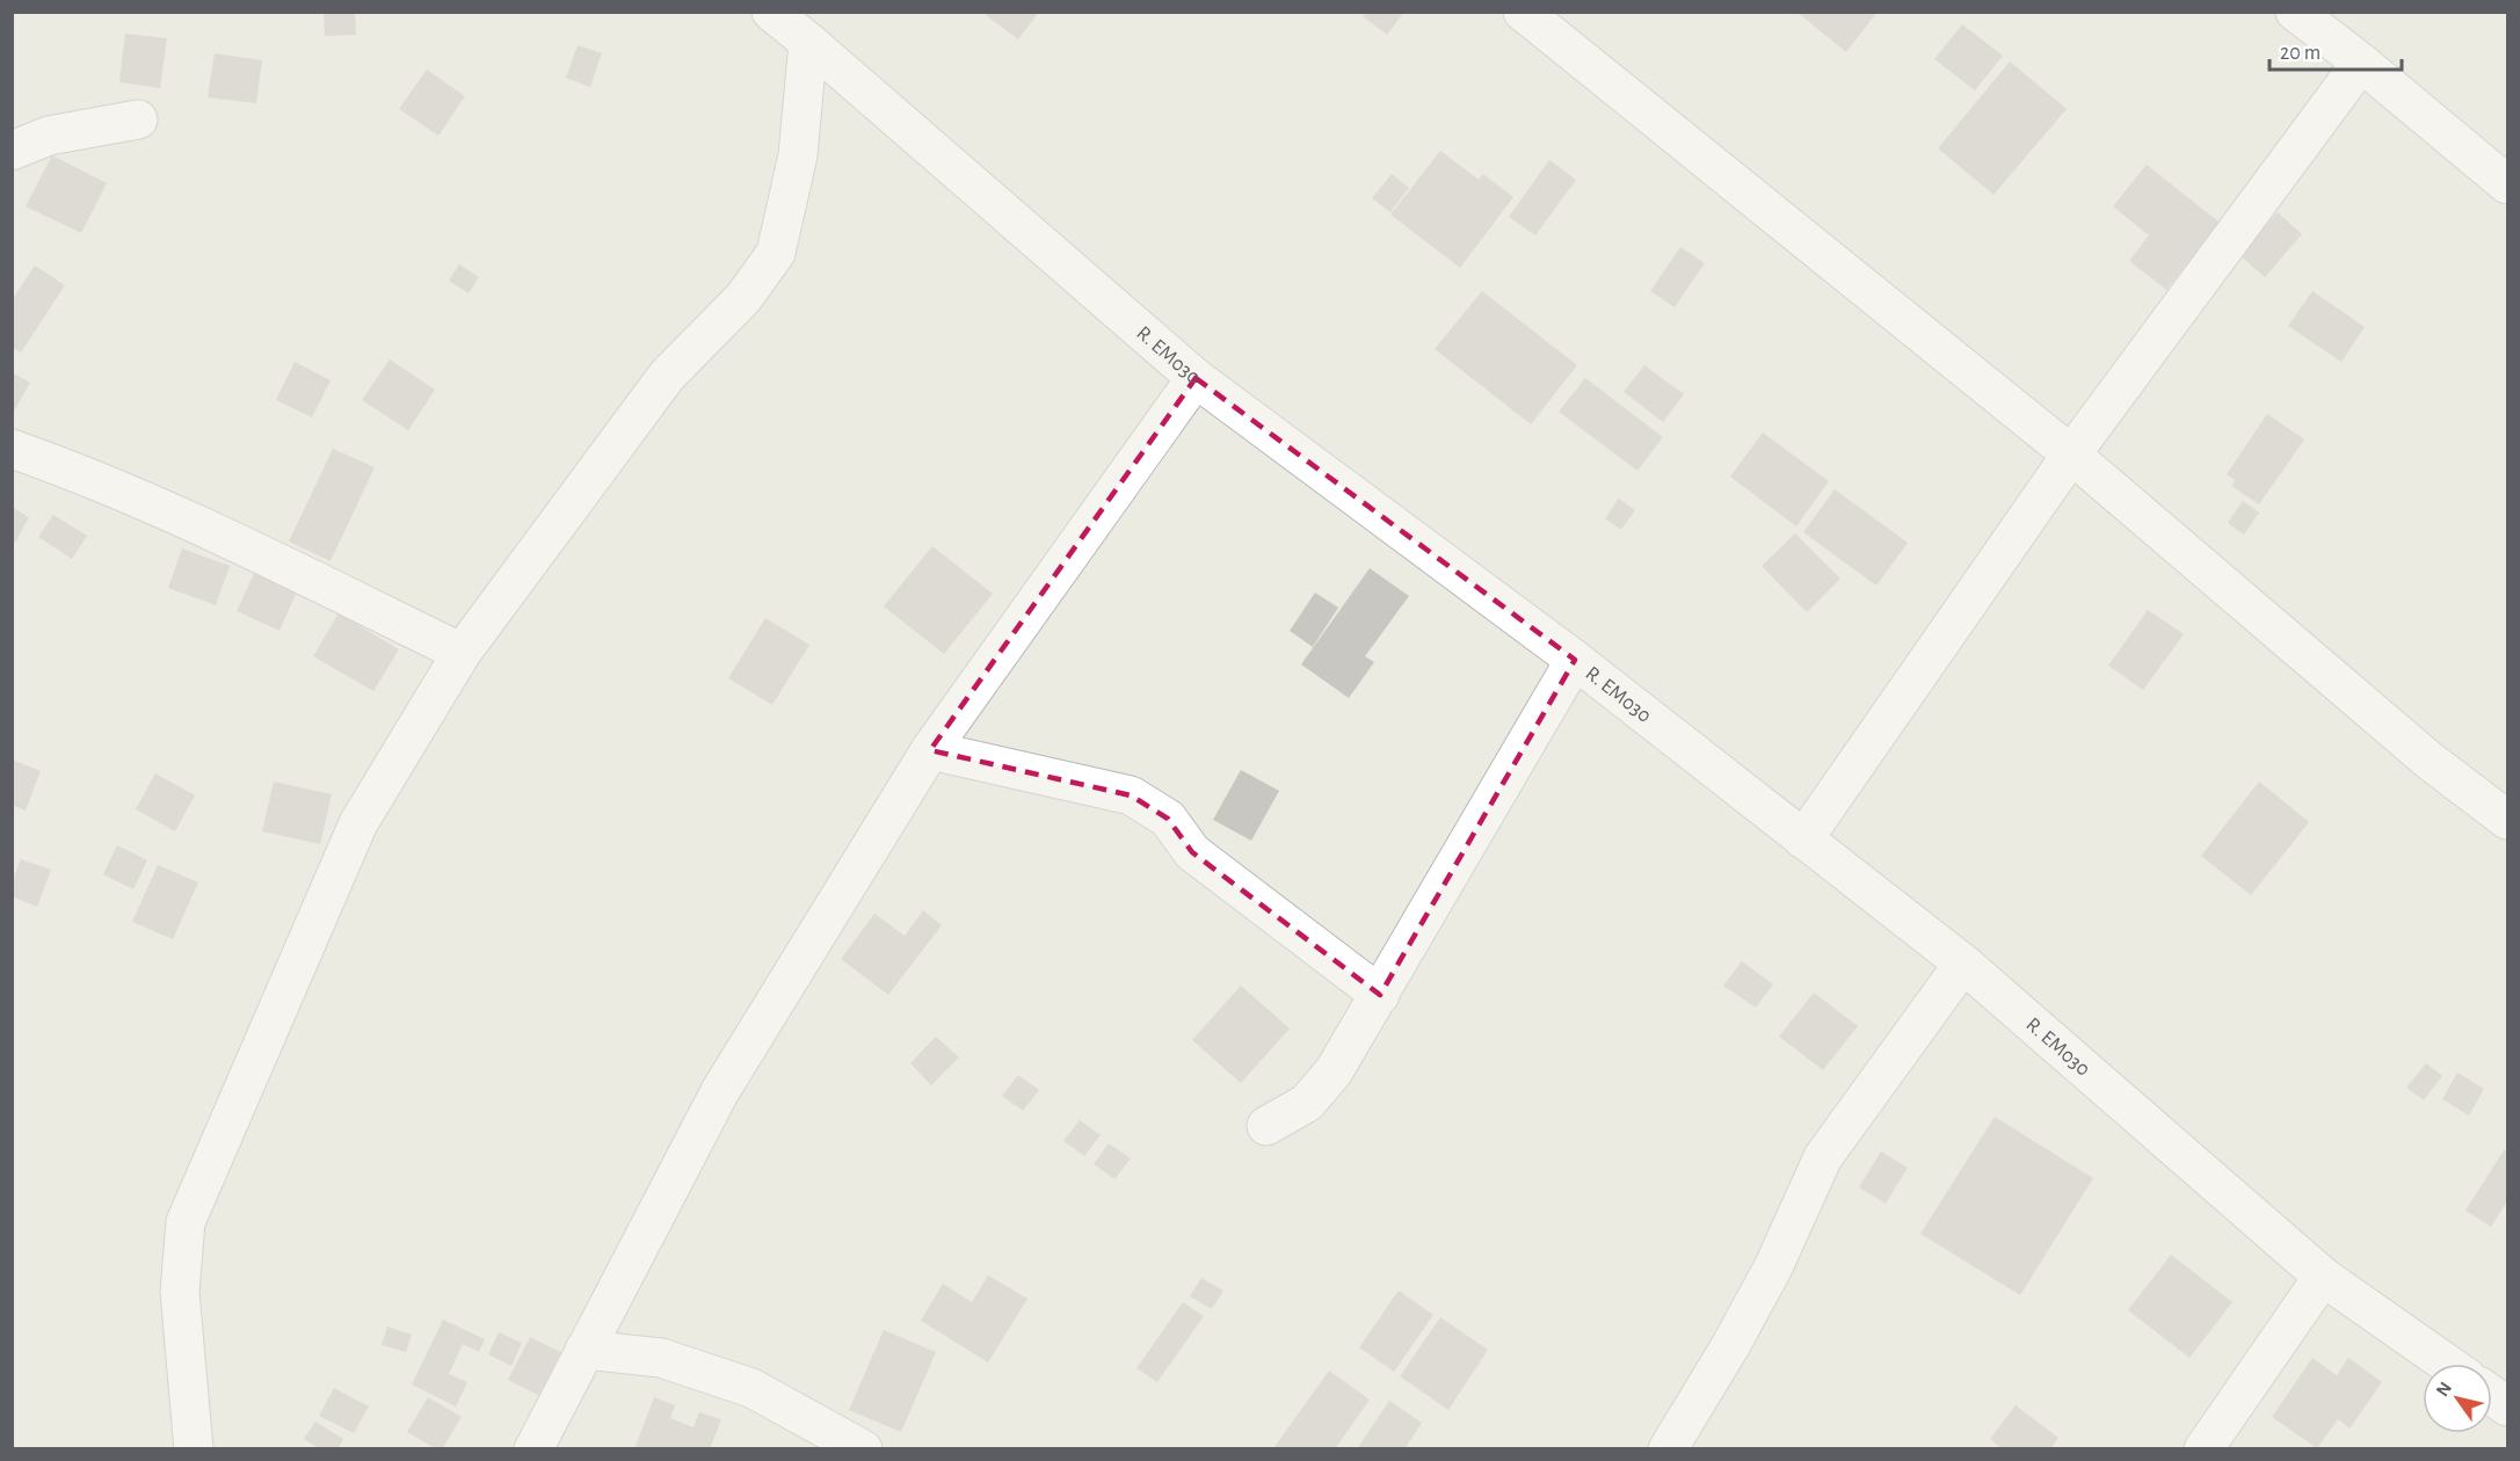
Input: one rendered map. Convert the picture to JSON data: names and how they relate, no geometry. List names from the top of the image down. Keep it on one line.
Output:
{"streets":{"street":["R. EM030"]},"scale_bar":"20 m","north":"top left"}
